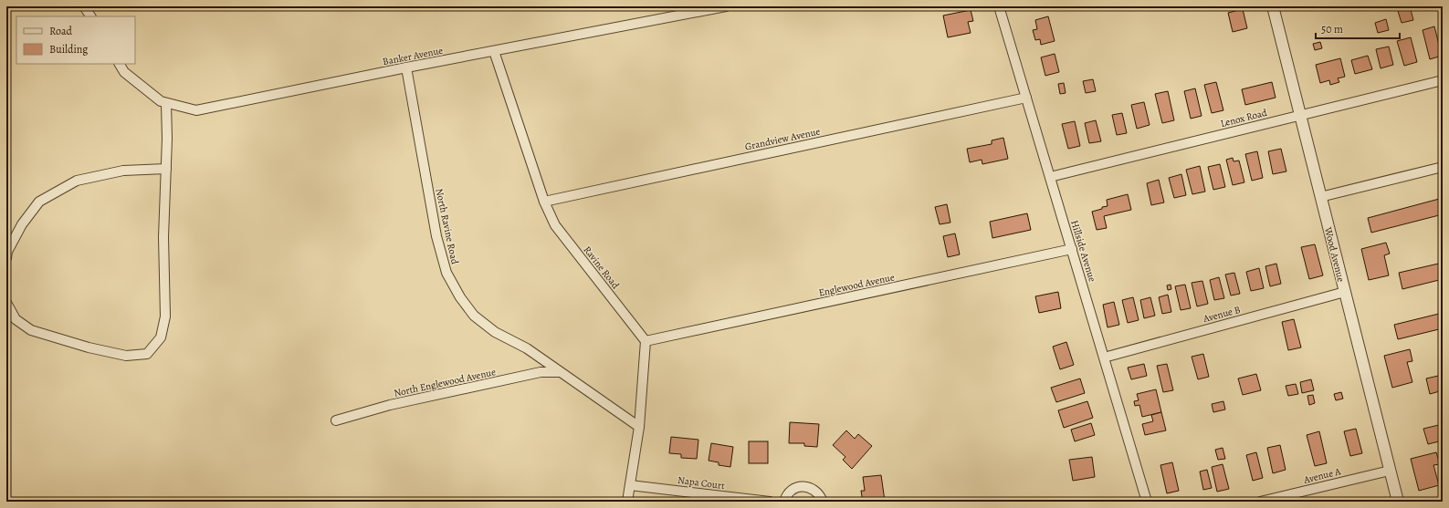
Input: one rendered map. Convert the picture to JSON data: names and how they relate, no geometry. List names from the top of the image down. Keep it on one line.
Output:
{"streets":{"street":["Banker Avenue","Lenox Road","Grandview Avenue","North Ravine Road","Hillside Avenue","Wood Avenue","Ravine Road","Englewood Avenue","Avenue B","North Englewood Avenue","Avenue A","Napa Court"]},"crossings":[["Banker Avenue","North Ravine Road"],["Banker Avenue","Ravine Road"],["Lenox Road","Hillside Avenue"],["Lenox Road","Wood Avenue"],["Grandview Avenue","Hillside Avenue"],["Grandview Avenue","Ravine Road"],["North Ravine Road","North Englewood Avenue"],["Hillside Avenue","Englewood Avenue"],["Hillside Avenue","Avenue B"],["Wood Avenue","Avenue B"],["Wood Avenue","Avenue A"],["Ravine Road","Englewood Avenue"]],"legend":["Road","Building"],"scale_bar":"50 m"}
